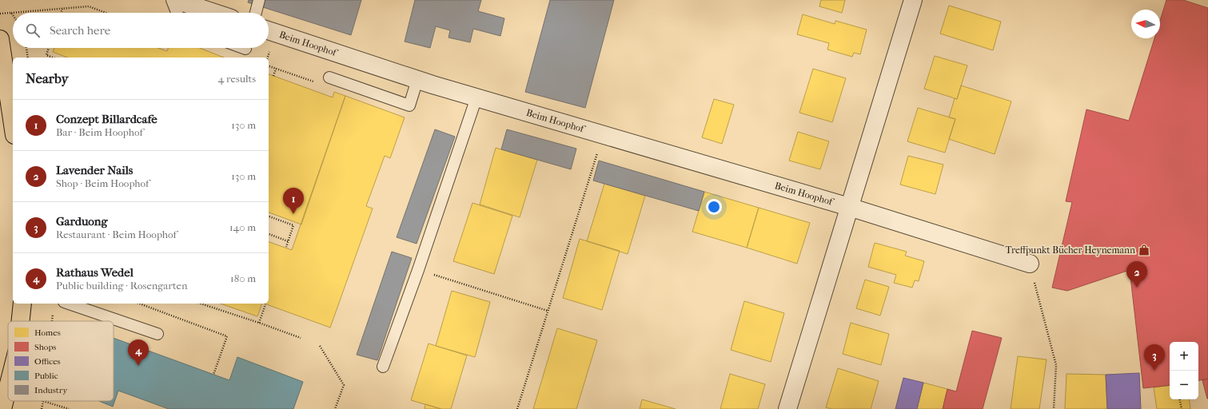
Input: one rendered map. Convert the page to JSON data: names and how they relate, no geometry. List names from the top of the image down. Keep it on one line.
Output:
{"streets":{"street":["Beim Hoophof"]},"places":{"shop":["Treffpunkt Bücher Heynemann"]},"legend":["Homes","Shops","Offices","Public","Industry"],"north":"left","page":{"search":"Search here","heading":["Nearby","4 results"],"list":[{"mark":"1","name":"Conzept Billardcafe","note":"Bar · Beim Hoophof","value":"130 m"},{"mark":"2","name":"Lavender Nails","note":"Shop · Beim Hoophof","value":"130 m"},{"mark":"3","name":"Garduong","note":"Restaurant · Beim Hoophof","value":"140 m"},{"mark":"4","name":"Rathaus Wedel","note":"Public building · Rosengarten","value":"180 m"}],"pins":["1","2","4","3"],"map_buttons":["+","−"]}}
